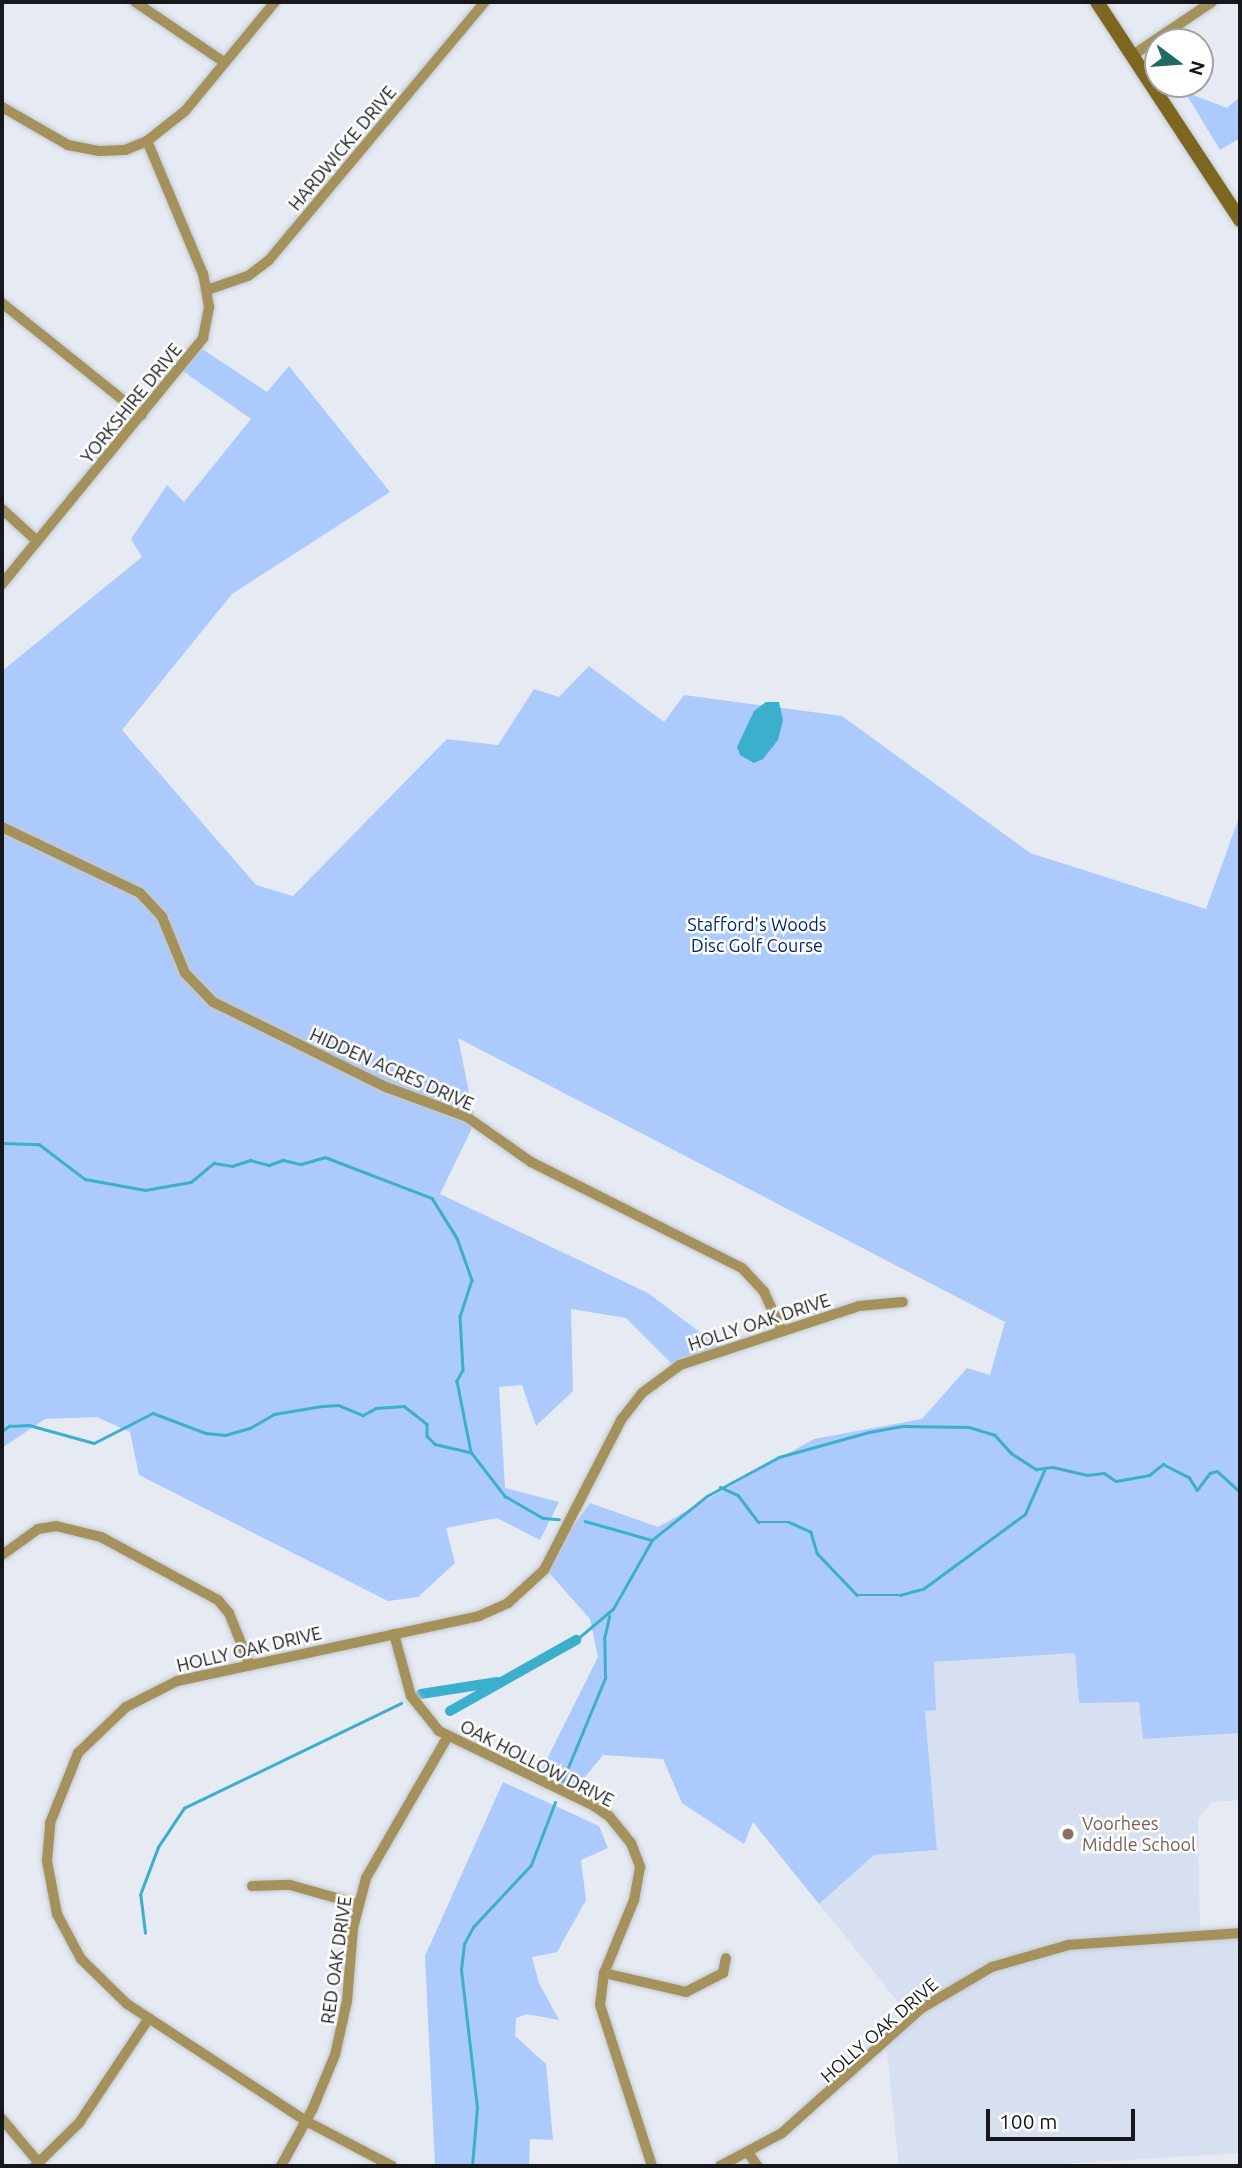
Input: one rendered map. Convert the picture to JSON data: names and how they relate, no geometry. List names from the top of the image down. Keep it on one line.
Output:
{"streets":{"street":["HARDWICKE DRIVE","YORKSHIRE DRIVE","HIDDEN ACRES DRIVE","HOLLY OAK DRIVE","OAK HOLLOW DRIVE","RED OAK DRIVE"]},"crossings":[["HARDWICKE DRIVE","YORKSHIRE DRIVE"],["HIDDEN ACRES DRIVE","HOLLY OAK DRIVE"],["HOLLY OAK DRIVE","OAK HOLLOW DRIVE"],["HOLLY OAK DRIVE","RED OAK DRIVE"],["OAK HOLLOW DRIVE","RED OAK DRIVE"]],"parks":["Stafford's Woods Disc Golf Course"],"places":["Voorhees Middle School"],"scale_bar":"100 m","north":"right"}
